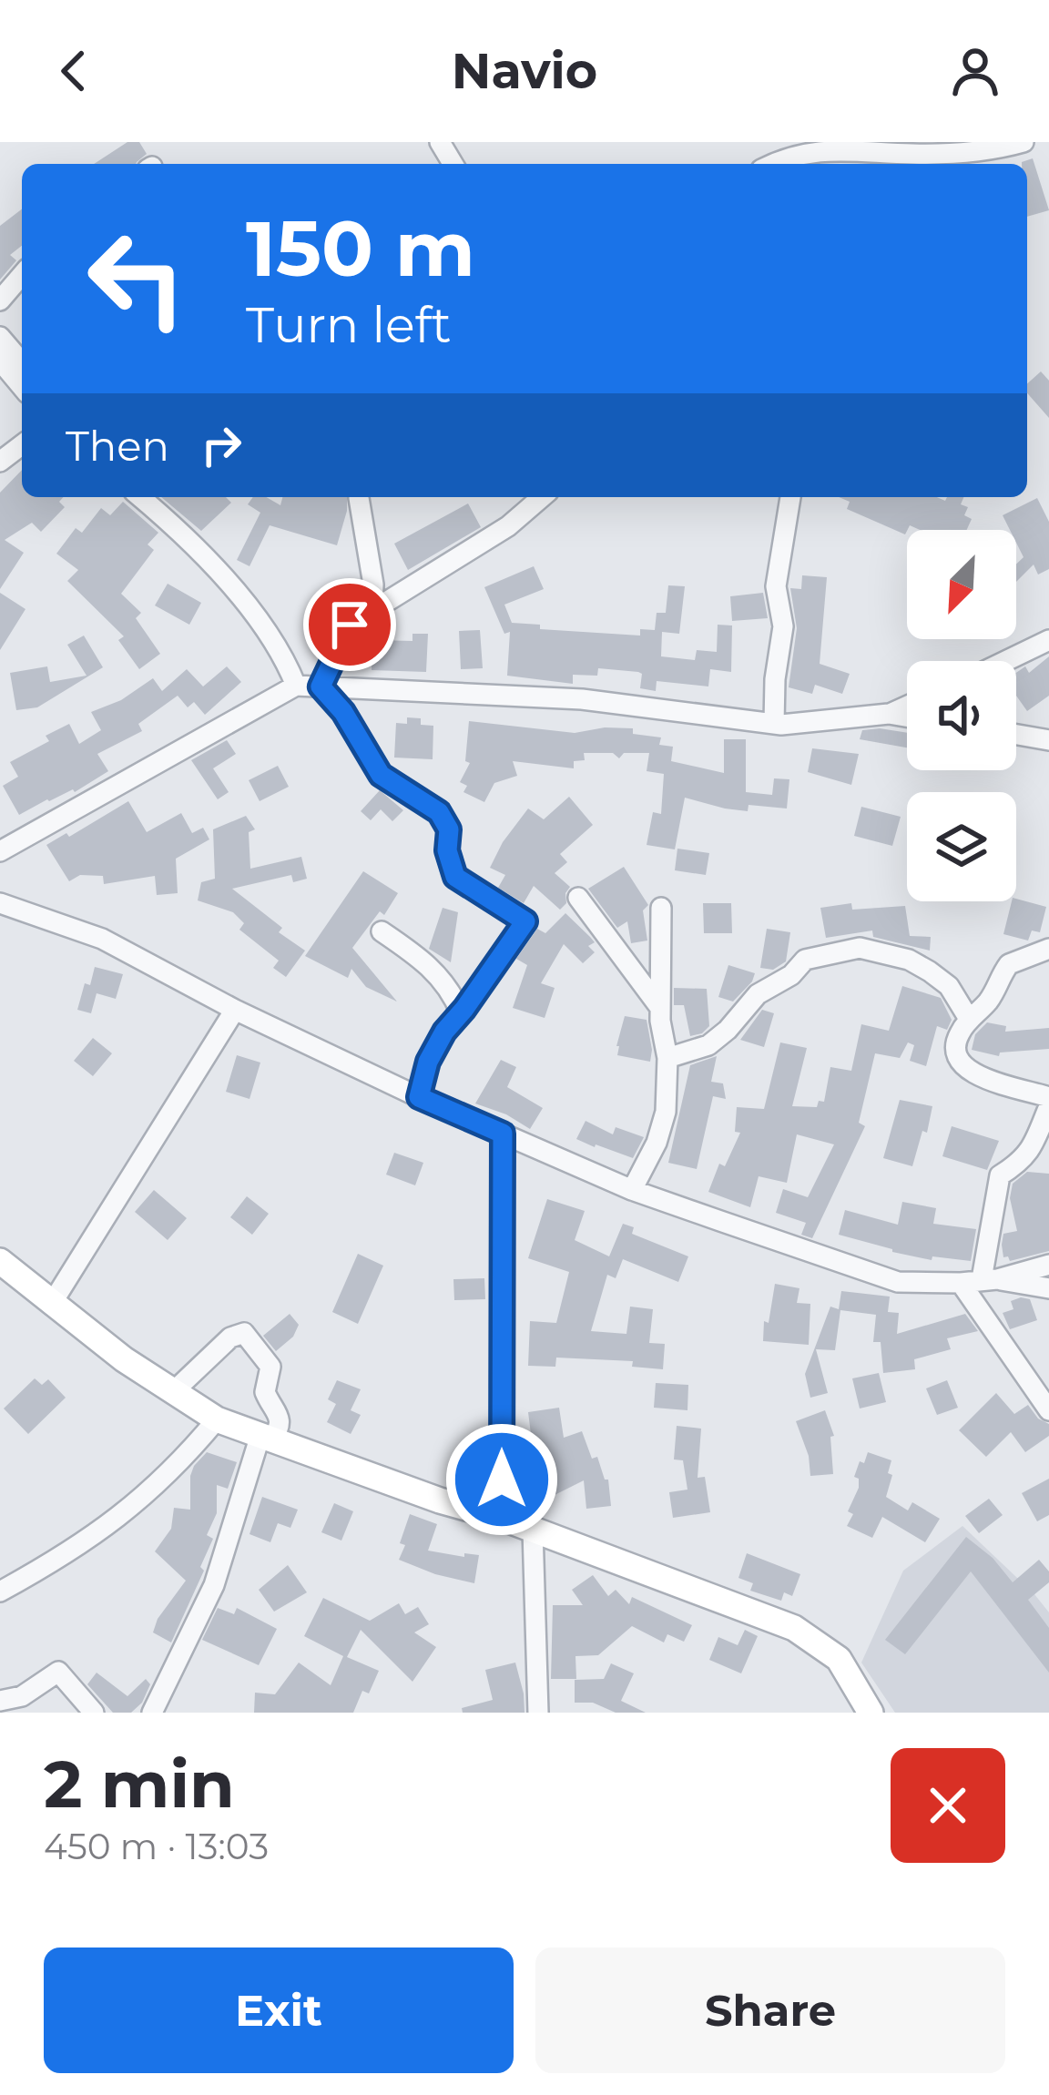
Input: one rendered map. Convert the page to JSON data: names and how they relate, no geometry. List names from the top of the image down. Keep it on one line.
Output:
{"north":"bottom left","page":{"header":"Navio","turn":["150 m","Turn left"],"then":"Then","heading":["2 min","450 m · 13:03"],"buttons":["Exit","Share"]}}
